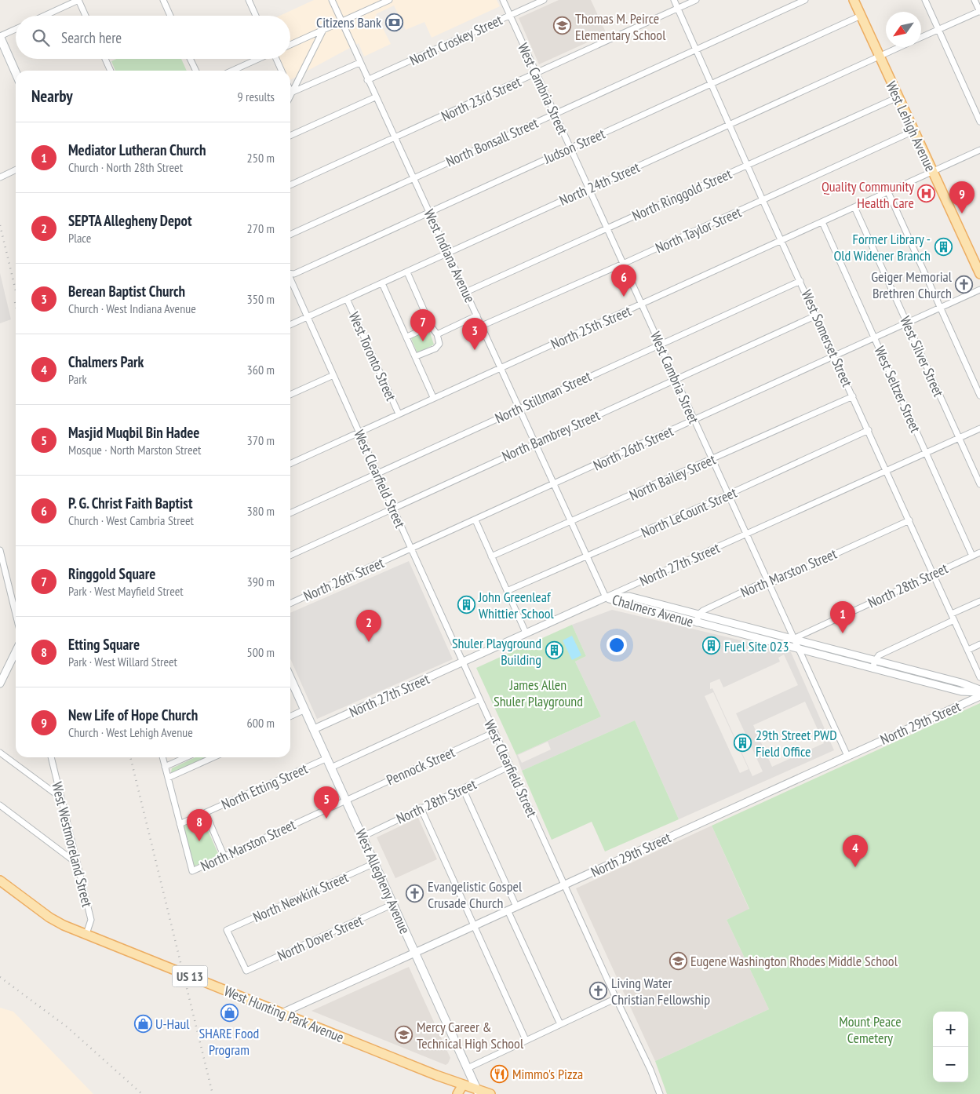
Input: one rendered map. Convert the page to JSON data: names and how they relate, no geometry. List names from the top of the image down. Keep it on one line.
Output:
{"streets":{"main road":["West Lehigh Avenue","West Allegheny Avenue","US 13","West Hunting Park Avenue"],"street":["North Croskey Street","West Cambria Street","North 23rd Street","North Bonsall Street","Judson Street","North 24th Street","North Ringgold Street","North Taylor Street","West Indiana Avenue","North 25th Street","West Somerset Street","West Toronto Street","West Silver Street","West Seltzer Street","North Stillman Street","North Bambrey Street","North 26th Street","North Bailey Street","West Clearfield Street","North LeCount Street","North 27th Street","North Marston Street","North 28th Street","Chalmers Avenue","North 29th Street","Pennock Street","North Etting Street","West Westmoreland Street","North Newkirk Street","North Dover Street"]},"crossings":[["North Croskey Street","West Cambria Street"],["North Croskey Street","West Indiana Avenue"],["West Cambria Street","North 23rd Street"],["West Cambria Street","North Bonsall Street"],["West Cambria Street","Judson Street"],["West Cambria Street","North 24th Street"],["West Cambria Street","North Ringgold Street"],["West Cambria Street","North Taylor Street"],["West Cambria Street","North 25th Street"],["West Cambria Street","North Stillman Street"],["West Cambria Street","North Bambrey Street"],["West Cambria Street","North 26th Street"],["West Cambria Street","North Bailey Street"],["West Cambria Street","North LeCount Street"],["West Cambria Street","North 27th Street"],["West Cambria Street","North Marston Street"],["West Cambria Street","North 28th Street"],["West Cambria Street","Chalmers Avenue"],["West Cambria Street","North 29th Street"],["North 23rd Street","West Indiana Avenue"],["North 23rd Street","West Somerset Street"],["West Lehigh Avenue","Judson Street"],["West Lehigh Avenue","North 24th Street"],["West Lehigh Avenue","North Ringgold Street"],["West Lehigh Avenue","North Taylor Street"],["West Lehigh Avenue","North 25th Street"],["North Bonsall Street","West Indiana Avenue"],["North Bonsall Street","West Somerset Street"],["Judson Street","West Indiana Avenue"],["Judson Street","West Somerset Street"],["North 24th Street","West Indiana Avenue"],["North 24th Street","West Somerset Street"],["North 24th Street","West Toronto Street"],["North 24th Street","West Clearfield Street"],["North Ringgold Street","West Indiana Avenue"],["North Ringgold Street","West Somerset Street"],["North Taylor Street","West Indiana Avenue"],["North Taylor Street","West Somerset Street"],["West Indiana Avenue","North 25th Street"],["West Indiana Avenue","North Stillman Street"],["West Indiana Avenue","North Bambrey Street"],["West Indiana Avenue","North 26th Street"],["West Indiana Avenue","North Bailey Street"],["West Indiana Avenue","North LeCount Street"],["West Indiana Avenue","North 27th Street"],["West Indiana Avenue","Chalmers Avenue"],["North 25th Street","West Somerset Street"],["North 25th Street","West Toronto Street"],["North 25th Street","West Silver Street"],["North 25th Street","West Seltzer Street"],["North 25th Street","West Clearfield Street"],["West Somerset Street","North Stillman Street"],["West Somerset Street","North Bambrey Street"],["West Somerset Street","North 26th Street"],["West Somerset Street","North Bailey Street"],["West Somerset Street","North LeCount Street"],["West Somerset Street","North 27th Street"],["West Somerset Street","North Marston Street"],["West Somerset Street","North 28th Street"],["West Silver Street","North 26th Street"],["West Silver Street","North 27th Street"],["West Seltzer Street","North 26th Street"],["West Seltzer Street","North 27th Street"],["West Seltzer Street","North 28th Street"],["North Stillman Street","West Clearfield Street"],["North Bambrey Street","West Clearfield Street"],["North 26th Street","West Clearfield Street"],["West Clearfield Street","North 27th Street"],["West Clearfield Street","North 28th Street"],["West Clearfield Street","North 29th Street"],["West Clearfield Street","Pennock Street"],["North 27th Street","Chalmers Avenue"],["North 27th Street","West Allegheny Avenue"],["North Marston Street","Chalmers Avenue"],["North Marston Street","Pennock Street"],["North Marston Street","North Etting Street"],["North Marston Street","West Allegheny Avenue"],["North 28th Street","Chalmers Avenue"],["North 28th Street","West Allegheny Avenue"],["North 29th Street","West Allegheny Avenue"],["North 29th Street","West Hunting Park Avenue"],["Pennock Street","West Allegheny Avenue"],["North Etting Street","West Allegheny Avenue"],["West Westmoreland Street","West Hunting Park Avenue"],["West Allegheny Avenue","North Newkirk Street"],["West Allegheny Avenue","North Dover Street"],["West Allegheny Avenue","West Hunting Park Avenue"],["North Newkirk Street","North Dover Street"]],"parks":["James Allen Shuler Playground","Mount Peace Cemetery"],"places":{"bank":["Citizens Bank"],"school or university":["Thomas M. Peirce Elementary School","Eugene Washington Rhodes Middle School","Mercy Career & Technical High School"],"hospital":["Quality Community Health Care"],"building":["Former Library - Old Widener Branch","John Greenleaf Whittier School","Fuel Site 023","Shuler Playground Building","29th Street PWD Field Office"],"church":["Geiger Memorial Brethren Church","Evangelistic Gospel Crusade Church","Living Water Christian Fellowship"],"shop":["SHARE Food Program","U-Haul"],"restaurant":["Mimmo's Pizza"]},"north":"bottom left","page":{"search":"Search here","heading":["Nearby","9 results"],"list":[{"mark":"1","name":"Mediator Lutheran Church","note":"Church · North 28th Street","value":"250 m"},{"mark":"2","name":"SEPTA Allegheny Depot","note":"Place","value":"270 m"},{"mark":"3","name":"Berean Baptist Church","note":"Church · West Indiana Avenue","value":"350 m"},{"mark":"4","name":"Chalmers Park","note":"Park","value":"360 m"},{"mark":"5","name":"Masjid Muqbil Bin Hadee","note":"Mosque · North Marston Street","value":"370 m"},{"mark":"6","name":"P. G. Christ Faith Baptist","note":"Church · West Cambria Street","value":"380 m"},{"mark":"7","name":"Ringgold Square","note":"Park · West Mayfield Street","value":"390 m"},{"mark":"8","name":"Etting Square","note":"Park · West Willard Street","value":"500 m"},{"mark":"9","name":"New Life of Hope Church","note":"Church · West Lehigh Avenue","value":"600 m"}],"pins":["9","6","7","3","1","2","5","8","4"],"map_buttons":["+","−"]}}
